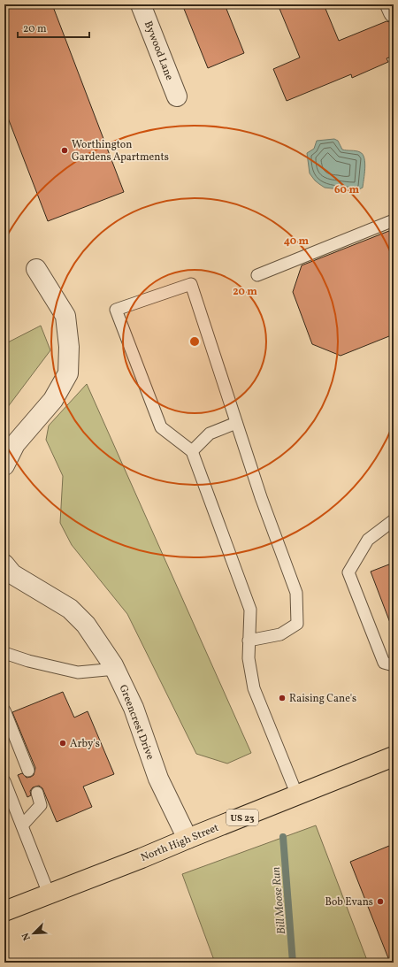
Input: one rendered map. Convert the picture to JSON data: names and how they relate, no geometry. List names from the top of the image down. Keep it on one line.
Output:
{"streets":{"main road":["US 23","North High Street"],"street":["Bywood Lane","Greencrest Drive"]},"crossings":[["Greencrest Drive","North High Street"]],"water":["Bill Moose Run"],"places":["Worthington Gardens Apartments","Raising Cane's","Arby's","Bob Evans"],"scale_bar":"20 m","north":"bottom left","rings":["60 m","40 m","20 m"]}
